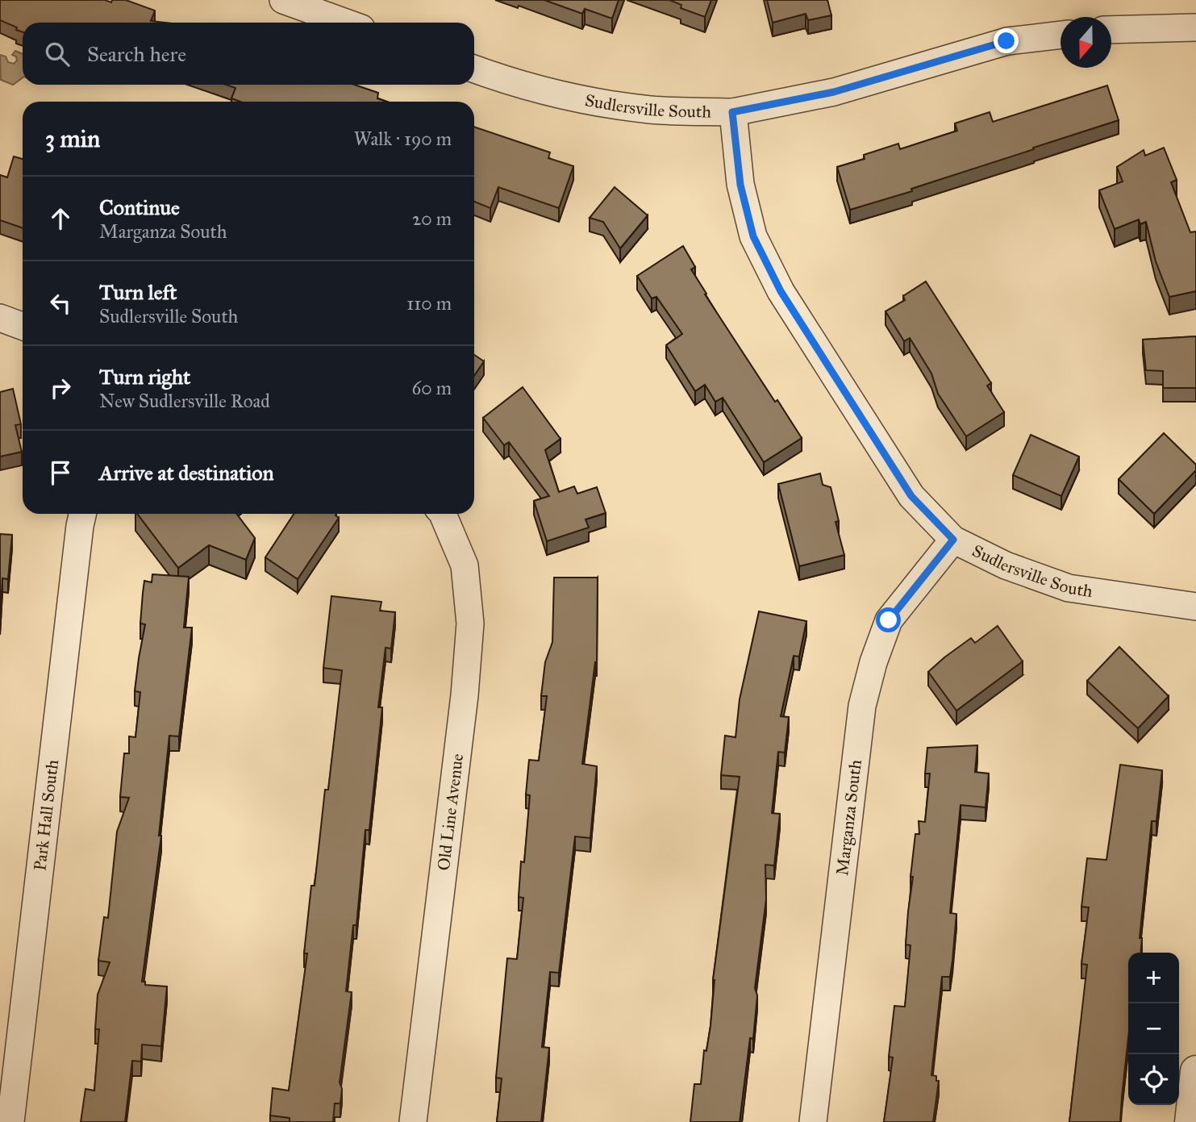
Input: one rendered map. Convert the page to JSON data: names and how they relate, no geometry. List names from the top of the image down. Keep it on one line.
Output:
{"streets":{"street":["Sudlersville South","Old Line Avenue","Park Hall South","Marganza South"]},"crossings":[["Sudlersville South","Marganza South"]],"north":"bottom","page":{"search":"Search here","heading":["3 min","Walk · 190 m"],"list":[["Continue","Marganza South","20 m"],["Turn left","Sudlersville South","110 m"],["Turn right","New Sudlersville Road","60 m"],"Arrive at destination"],"map_buttons":["+","−"]}}
